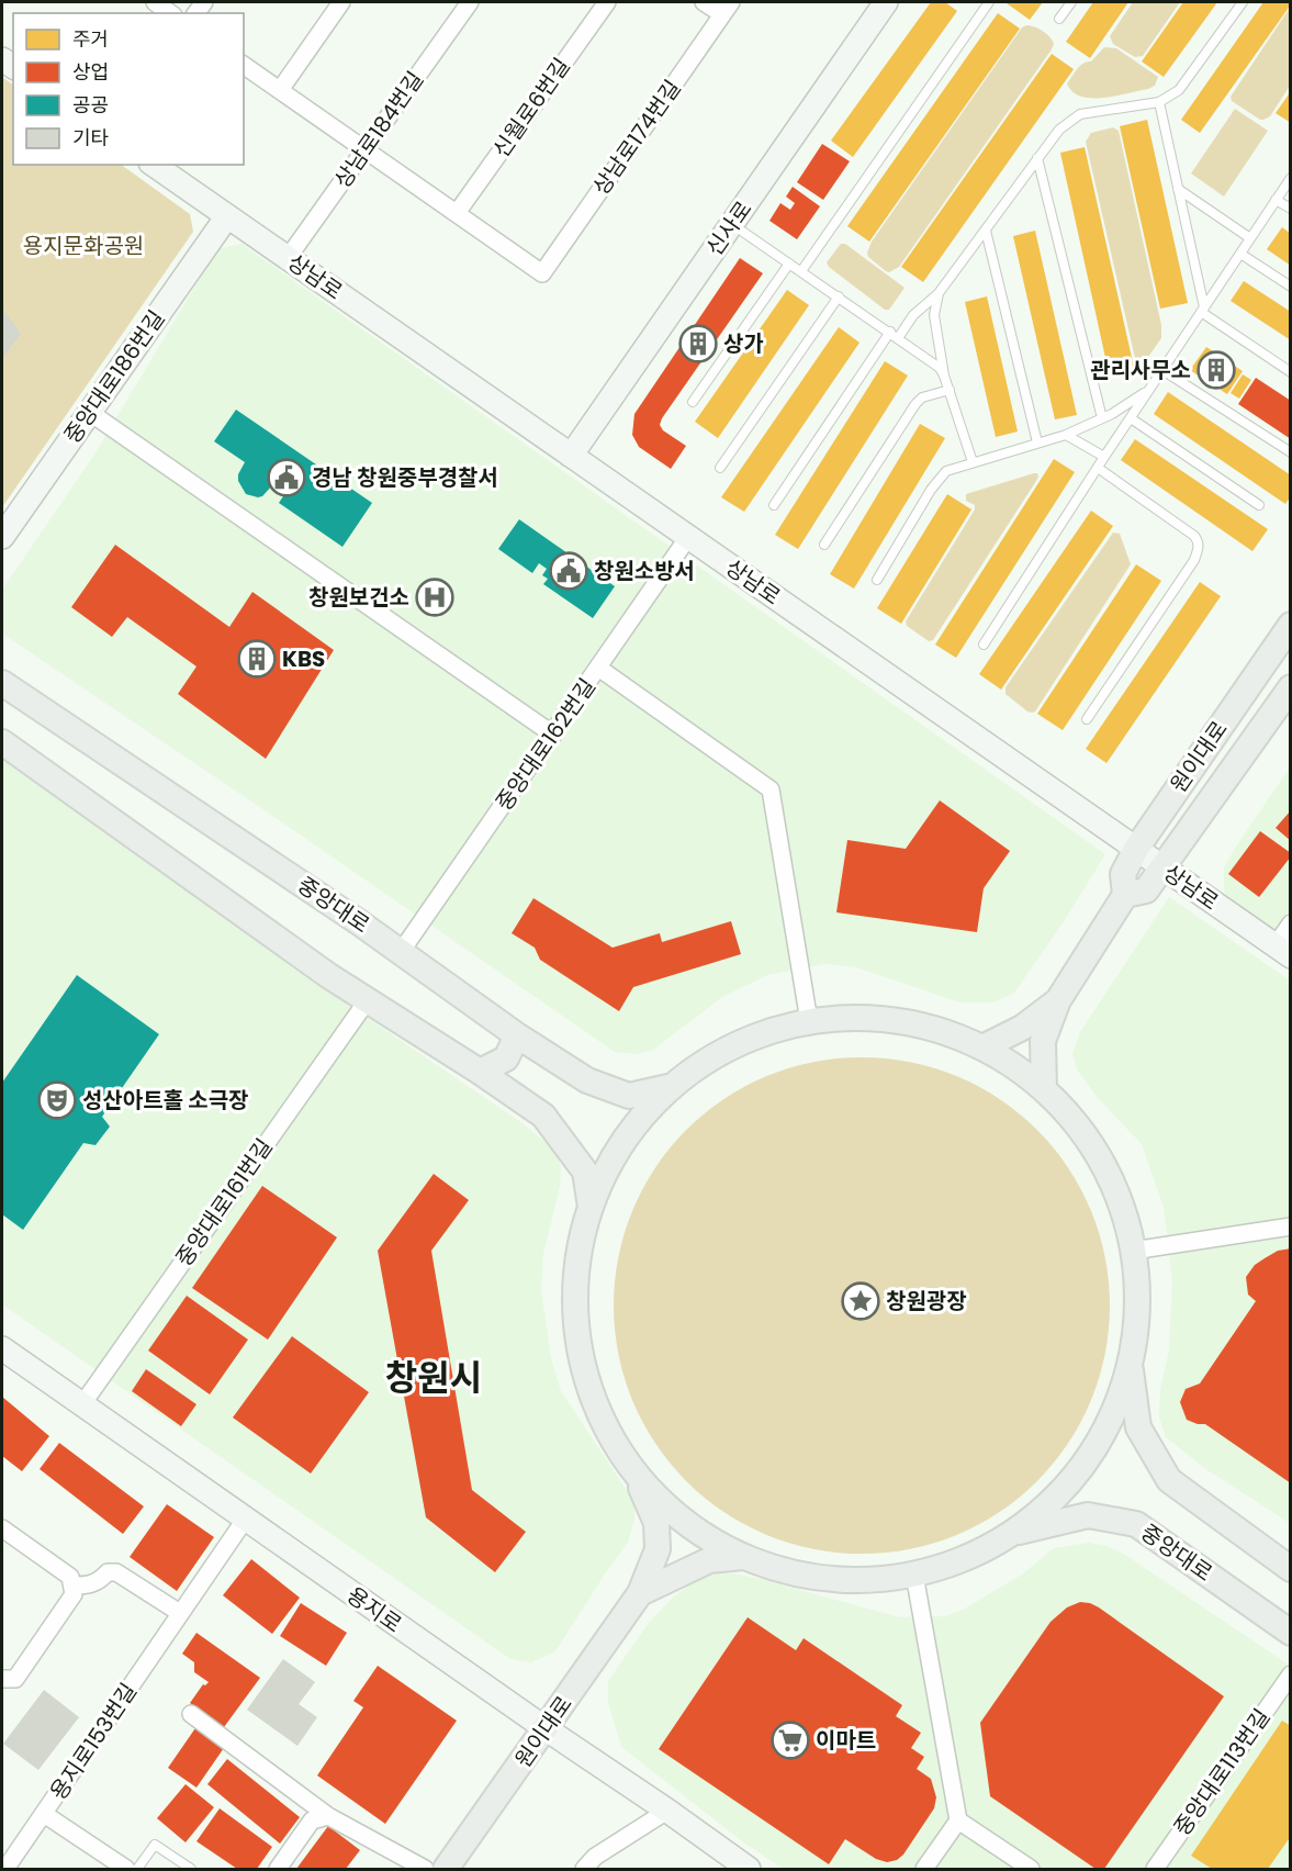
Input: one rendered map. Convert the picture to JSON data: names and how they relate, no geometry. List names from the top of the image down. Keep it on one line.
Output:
{"streets":{"main road":["신사로","상남로","중앙대로186번길","원이대로","중앙대로","용지로"],"street":["신월로6번길","상남로184번길","상남로174번길","중앙대로162번길","중앙대로161번길","용지로153번길","중앙대로113번길"]},"crossings":[["신월로6번길","상남로174번길"],["상남로184번길","상남로"],["신사로","상남로"],["상남로","중앙대로186번길"],["상남로","중앙대로162번길"],["상남로","원이대로"],["중앙대로162번길","중앙대로"],["원이대로","용지로"],["중앙대로161번길","용지로"],["용지로","용지로153번길"]],"districts":["창원시"],"parks":["용지문화공원"],"places":{"building":["상가","관리사무소","KBS"],"public building":["경남 창원중부경찰서","창원소방서"],"hospital":["창원보건소"],"theatre":["성산아트홀 소극장"],"place":["창원광장"],"supermarket":["이마트"]},"legend":["주거","상업","공공","기타"]}
